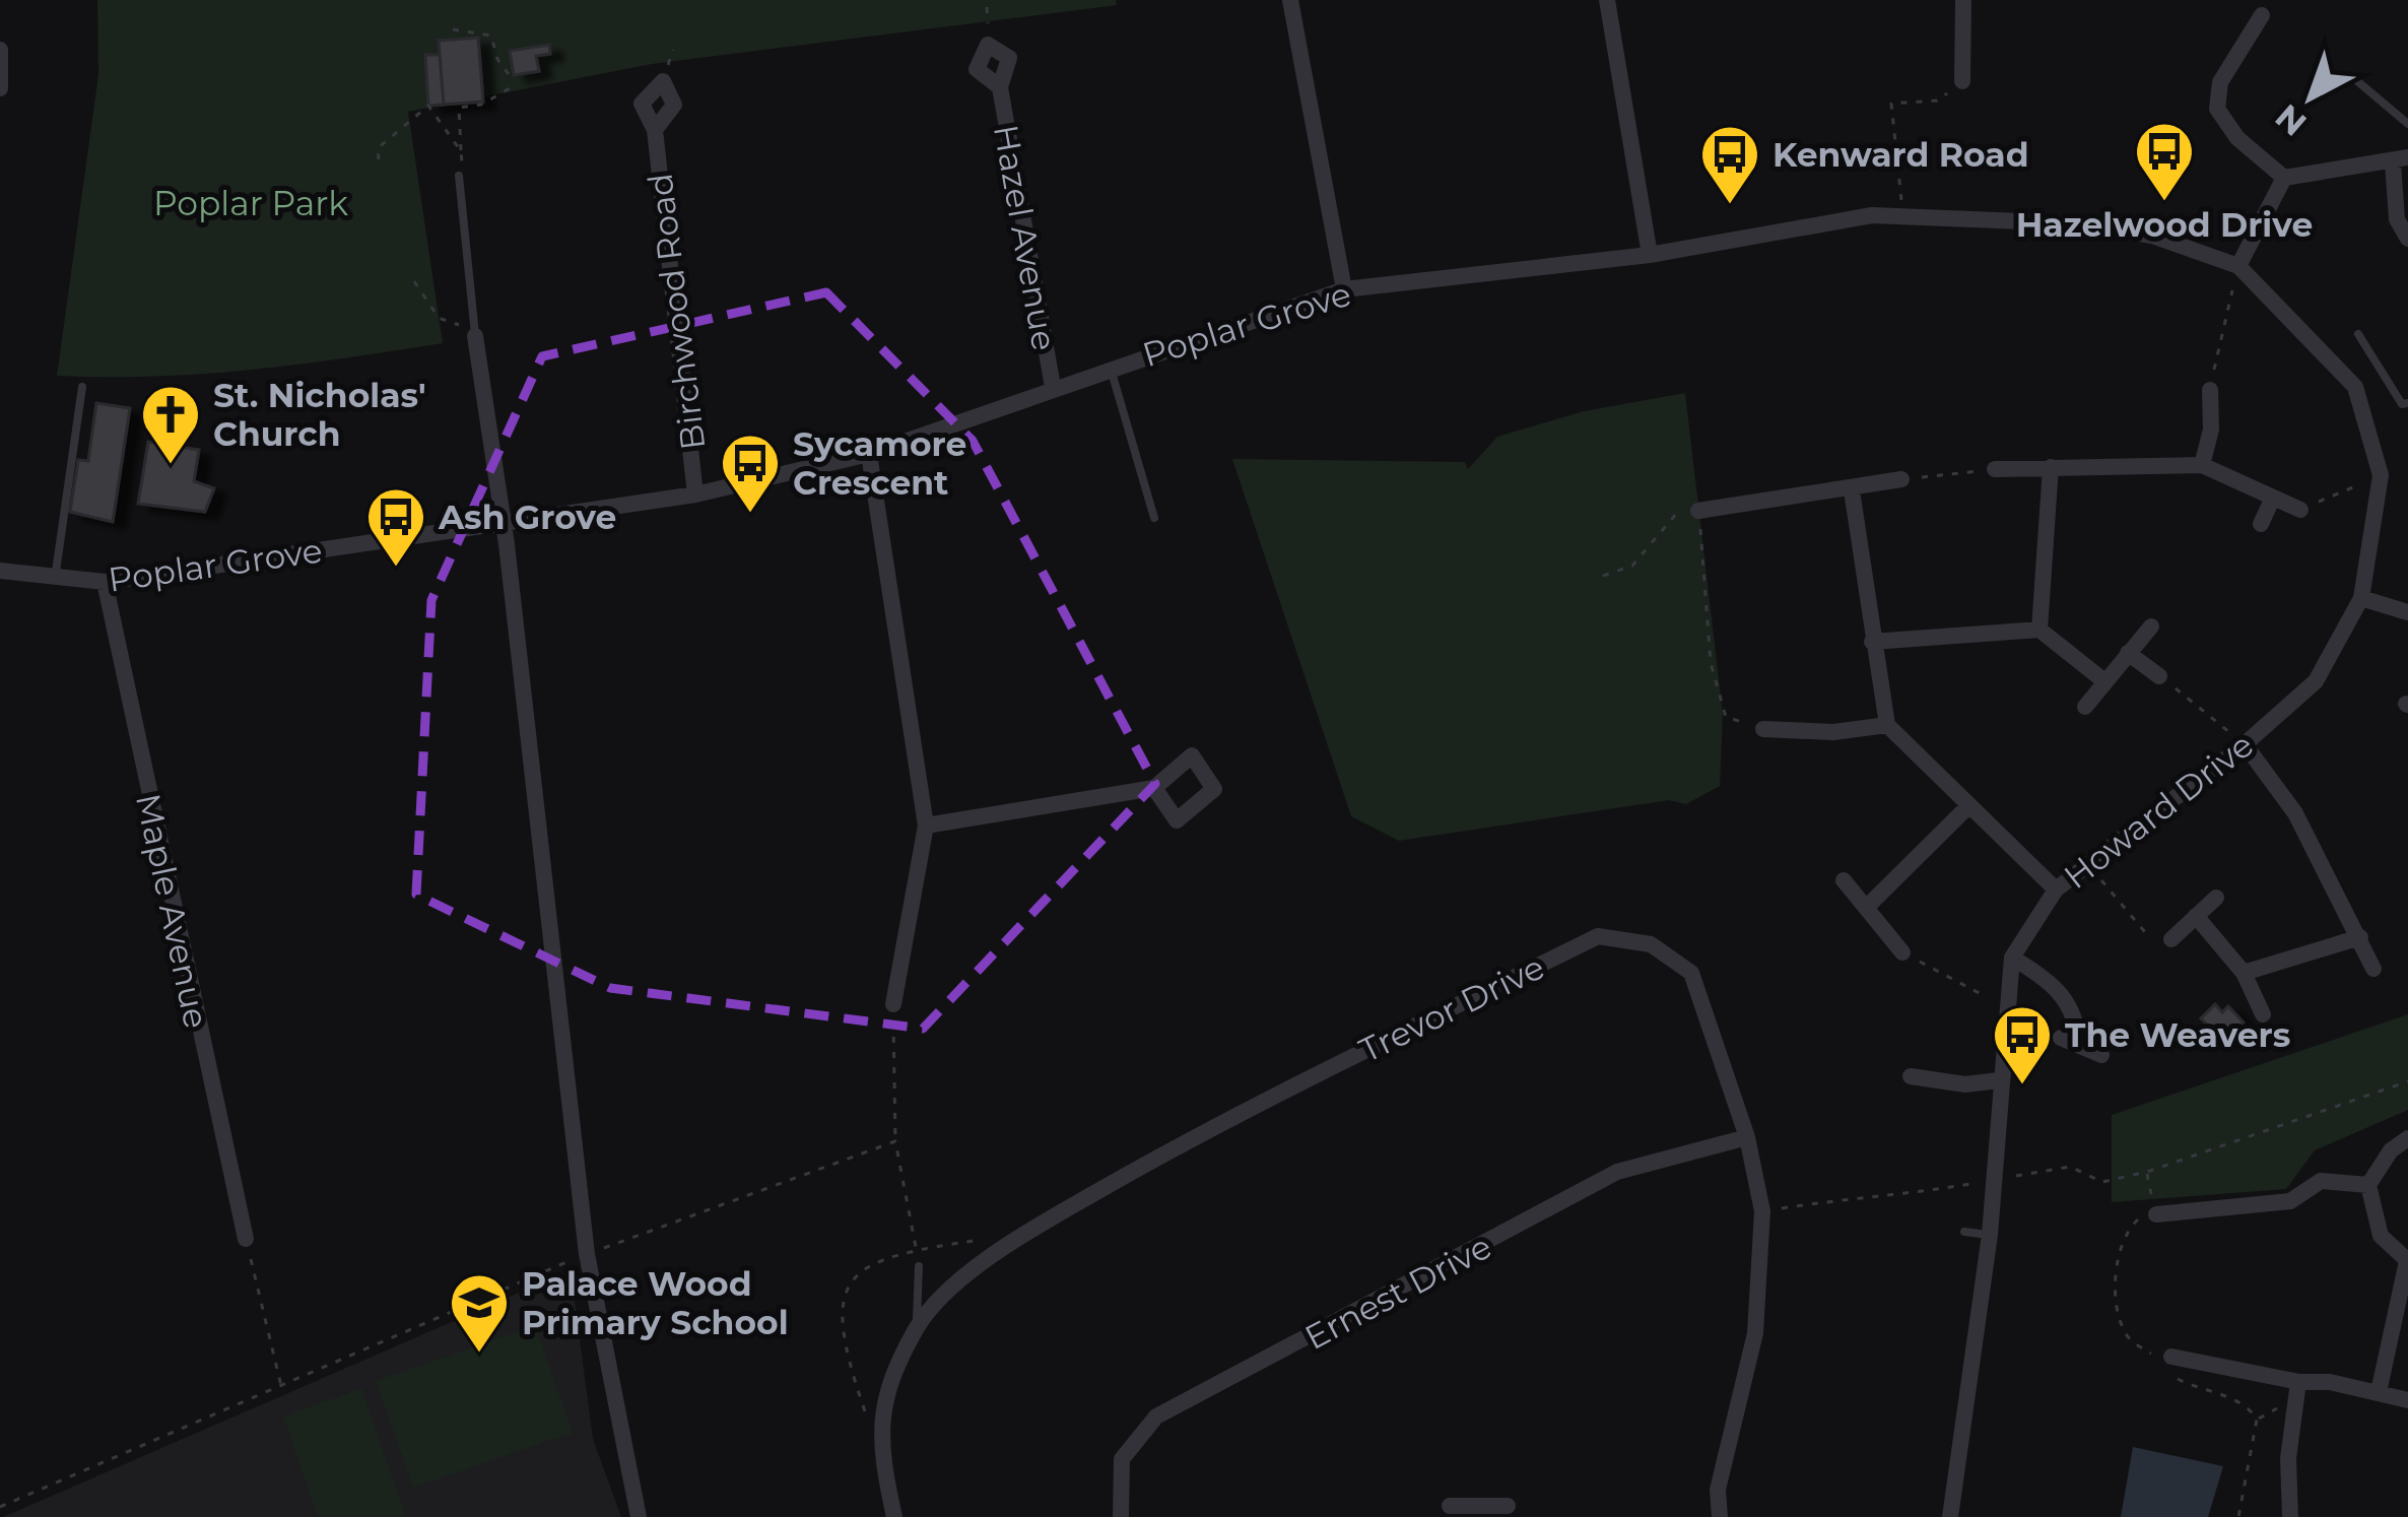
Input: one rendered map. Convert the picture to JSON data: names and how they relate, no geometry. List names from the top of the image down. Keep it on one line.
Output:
{"streets":{"street":["Hazel Avenue","Birchwood Road","Poplar Grove","Howard Drive","Maple Avenue","Trevor Drive","Ernest Drive"]},"crossings":[["Hazel Avenue","Poplar Grove"],["Birchwood Road","Poplar Grove"],["Poplar Grove","Howard Drive"],["Poplar Grove","Maple Avenue"],["Trevor Drive","Ernest Drive"]],"parks":["Poplar Park"],"places":{"bus stop":["Hazelwood Drive","Kenward Road","Sycamore Crescent","Ash Grove","The Weavers"],"church":["St. Nicholas' Church"],"school or university":["Palace Wood Primary School"]},"north":"bottom left"}
